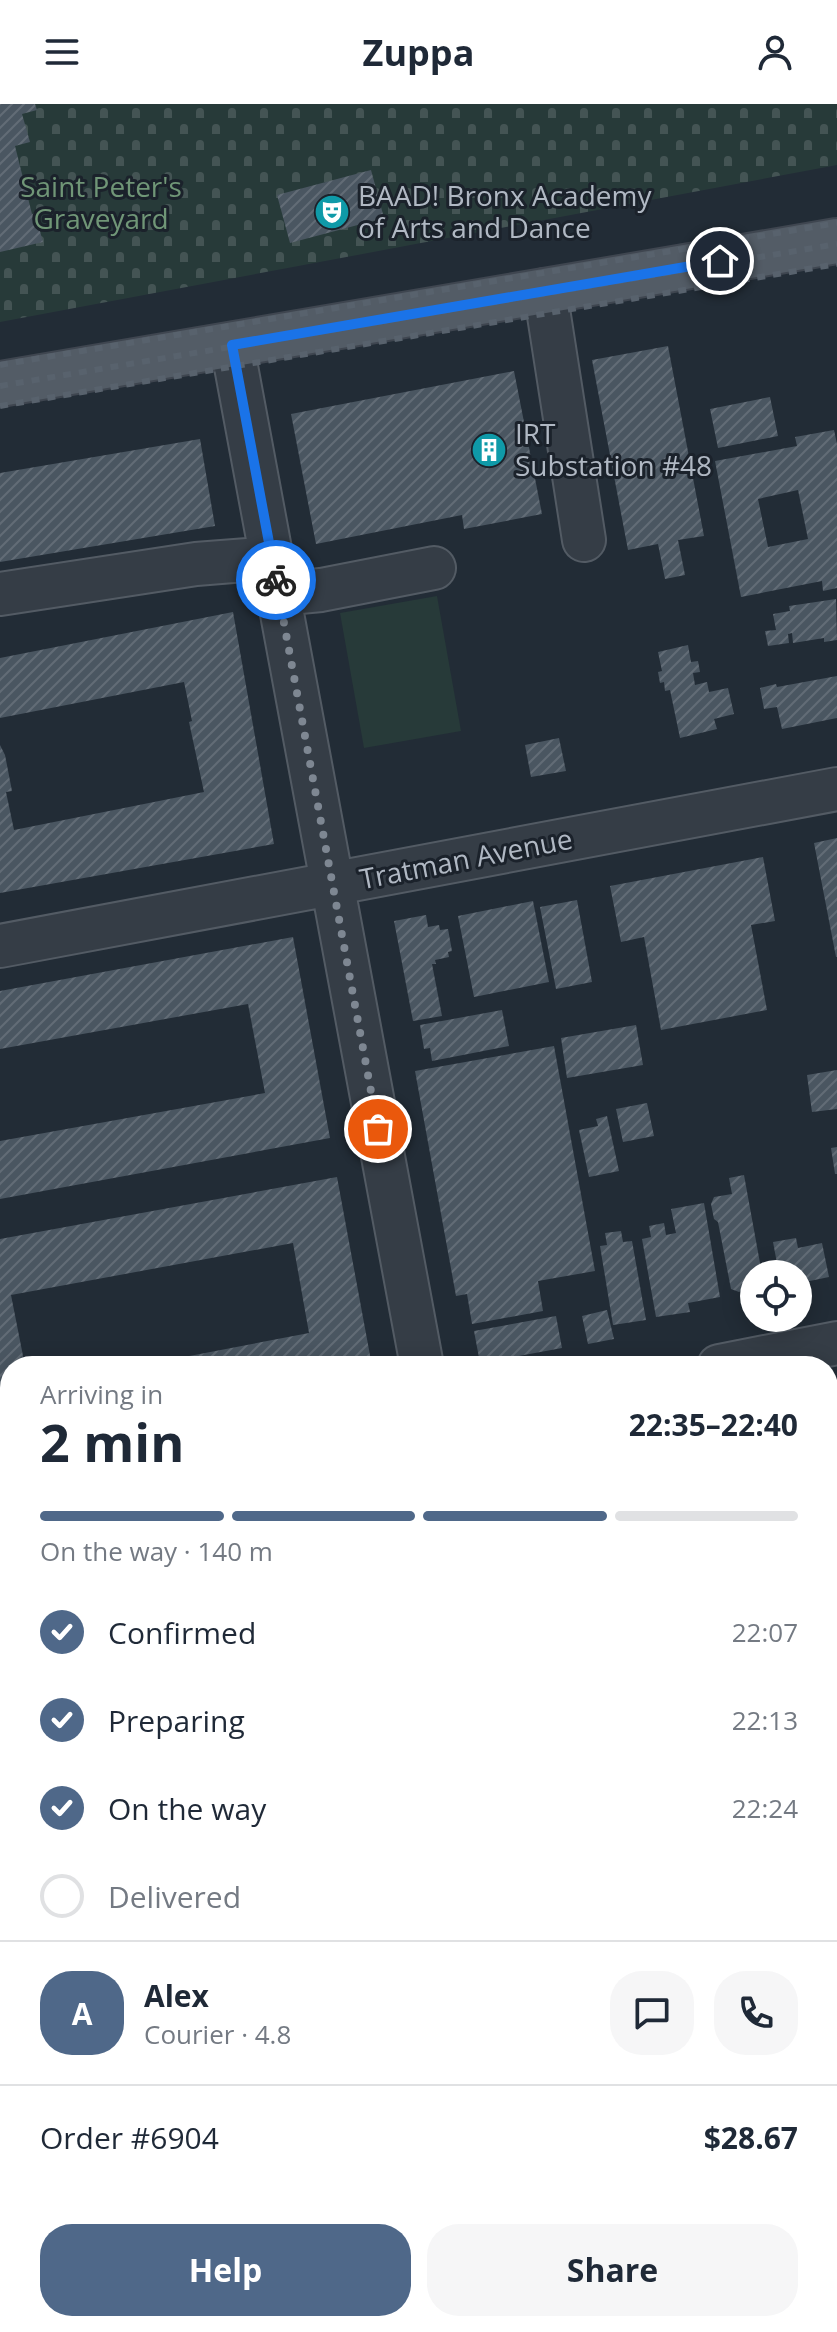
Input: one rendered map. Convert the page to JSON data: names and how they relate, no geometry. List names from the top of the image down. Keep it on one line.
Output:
{"streets":{"street":["Tratman Avenue"]},"parks":["Saint Peter's Graveyard"],"places":{"theatre":["BAAD! Bronx Academy of Arts and Dance"],"building":["IRT Substation #48"]},"page":{"header":"Zuppa","heading":["2 min","Arriving in","22:35–22:40"],"panel":["Alex","Courier · 4.8","Order #6904","$28.67"],"bar":"On the way · 140 m","list":[["Confirmed","22:07"],["Preparing","22:13"],["On the way","22:24"],"Delivered"],"round":"A","buttons":["Help","Share"]}}
